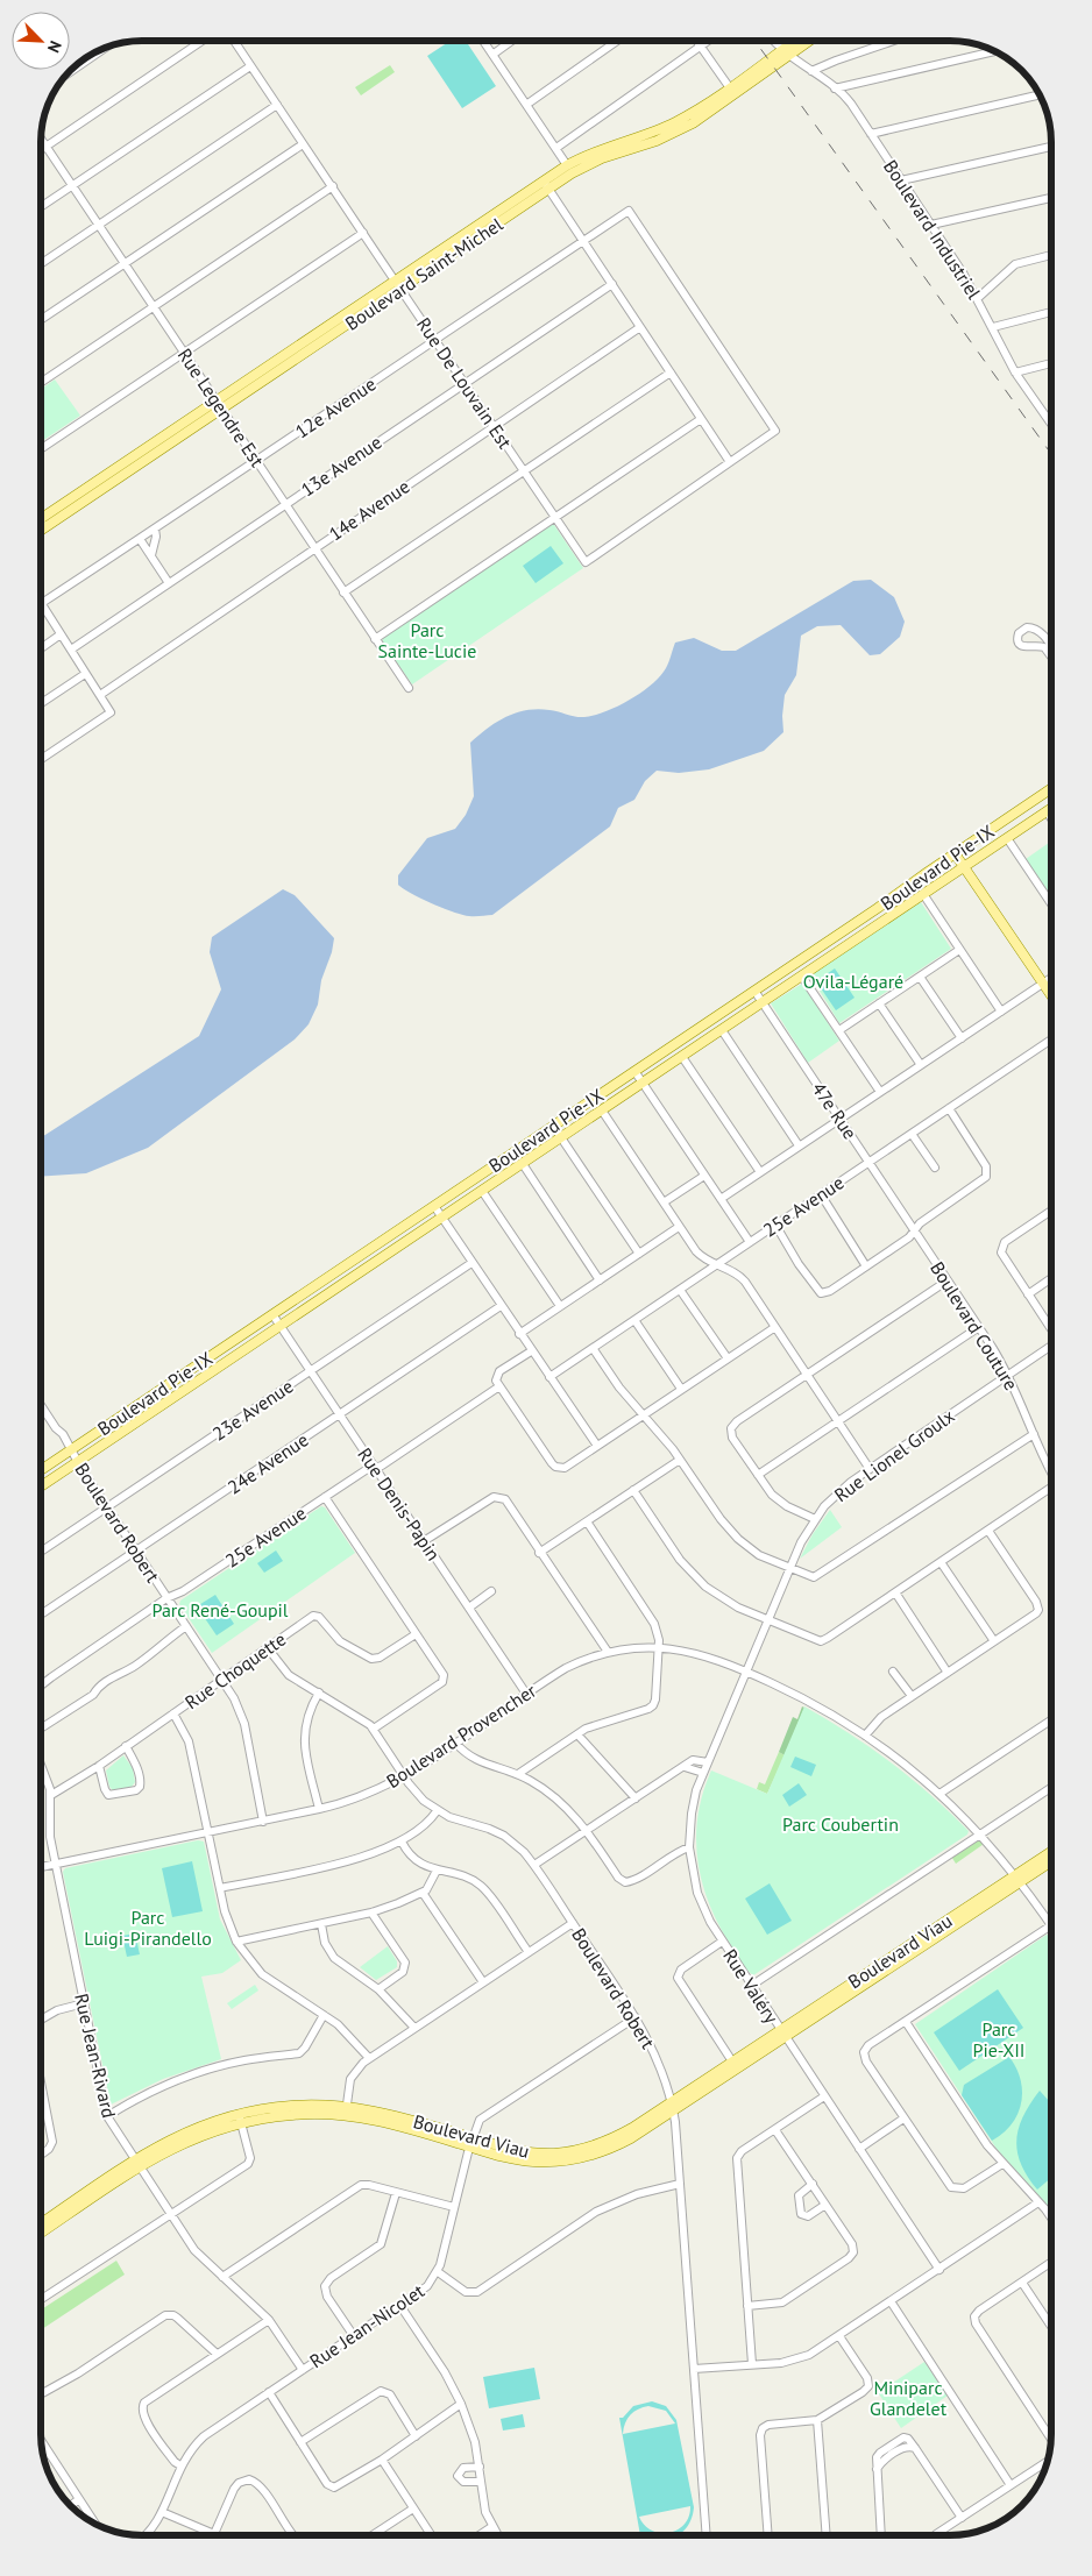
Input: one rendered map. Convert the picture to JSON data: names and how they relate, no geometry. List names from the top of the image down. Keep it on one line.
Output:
{"streets":{"main road":["Boulevard Saint-Michel","Boulevard Pie-IX","Boulevard Viau"],"street":["Boulevard Industriel","Rue De Louvain Est","Rue Legendre Est","12e Avenue","13e Avenue","14e Avenue","47e Rue","25e Avenue","Boulevard Couture","23e Avenue","Rue Lionel Groulx","24e Avenue","Rue Denis-Papin","Boulevard Robert","Rue Choquette","Boulevard Provencher","Rue Valéry","Rue Jean-Rivard","Rue Jean-Nicolet"]},"crossings":[["Boulevard Industriel","Boulevard Saint-Michel"],["Boulevard Saint-Michel","Rue De Louvain Est"],["Boulevard Saint-Michel","Rue Legendre Est"],["Rue De Louvain Est","12e Avenue"],["Rue De Louvain Est","13e Avenue"],["Rue De Louvain Est","14e Avenue"],["Rue Legendre Est","12e Avenue"],["Rue Legendre Est","13e Avenue"],["Rue Legendre Est","14e Avenue"],["Boulevard Pie-IX","47e Rue"],["Boulevard Pie-IX","Rue Denis-Papin"],["Boulevard Pie-IX","Boulevard Robert"],["47e Rue","25e Avenue"],["47e Rue","Boulevard Couture"],["25e Avenue","Rue Denis-Papin"],["25e Avenue","Boulevard Robert"],["Boulevard Couture","Rue Lionel Groulx"],["23e Avenue","Rue Denis-Papin"],["23e Avenue","Boulevard Robert"],["Rue Lionel Groulx","Boulevard Provencher"],["Rue Lionel Groulx","Rue Valéry"],["24e Avenue","Rue Denis-Papin"],["24e Avenue","Boulevard Robert"],["Rue Denis-Papin","Boulevard Provencher"],["Boulevard Robert","Rue Choquette"],["Boulevard Robert","Boulevard Provencher"],["Boulevard Robert","Boulevard Viau"],["Boulevard Robert","Rue Jean-Nicolet"],["Rue Choquette","Rue Jean-Rivard"],["Boulevard Provencher","Boulevard Viau"],["Boulevard Provencher","Rue Valéry"],["Boulevard Provencher","Rue Jean-Rivard"],["Boulevard Viau","Rue Valéry"],["Boulevard Viau","Rue Jean-Rivard"],["Boulevard Viau","Rue Jean-Nicolet"],["Rue Jean-Rivard","Rue Jean-Nicolet"]],"parks":["Parc Sainte-Lucie","Ovila-Légaré","Parc René-Goupil","Parc Coubertin","Parc Luigi-Pirandello","Parc Pie-XII","Miniparc Glandelet"],"north":"bottom right"}
